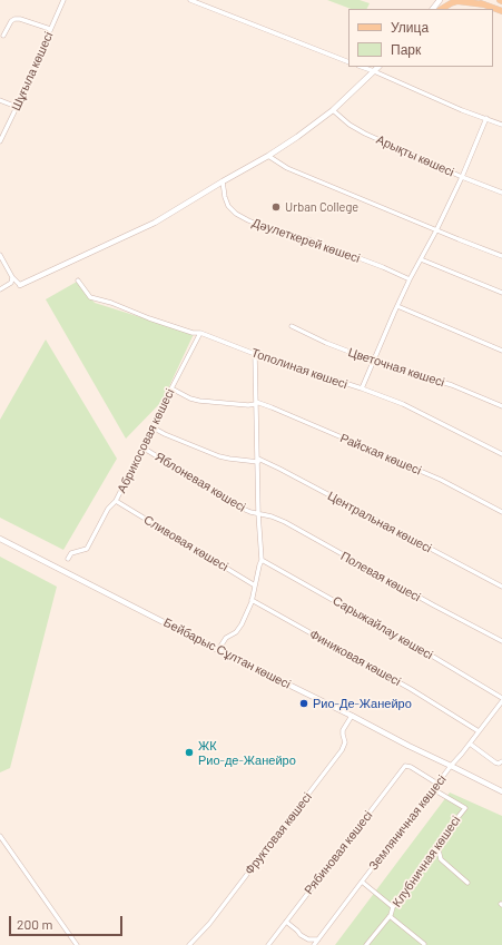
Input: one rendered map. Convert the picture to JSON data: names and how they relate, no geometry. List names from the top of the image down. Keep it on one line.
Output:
{"streets":{"street":["Шұғыла көшесі","Арықты көшесі","Дәулеткерей көшесі","Цветочная көшесі","Тополиная көшесі","Абрикосовая көшесі","Райская көшесі","Яблоневая көшесі","Центральная көшесі","Сливовая көшесі","Полевая көшесі","Сарыжайлау көшесі","Бейбарыс Сұлтан көшесі","Финиковая көшесі","Земляничная көшесі","Фруктовая көшесі","Рябиновая көшесі","Клубничная көшесі"]},"crossings":[["Тополиная көшесі","Абрикосовая көшесі"],["Абрикосовая көшесі","Яблоневая көшесі"],["Абрикосовая көшесі","Центральная көшесі"],["Абрикосовая көшесі","Сливовая көшесі"],["Яблоневая көшесі","Полевая көшесі"],["Сарыжайлау көшесі","Земляничная көшесі"],["Бейбарыс Сұлтан көшесі","Земляничная көшесі"],["Бейбарыс Сұлтан көшесі","Фруктовая көшесі"],["Финиковая көшесі","Земляничная көшесі"],["Земляничная көшесі","Рябиновая көшесі"],["Земляничная көшесі","Клубничная көшесі"]],"places":["Urban College","Рио-Де-Жанейро","ЖК Рио-де-Жанейро"],"legend":["Улица","Парк"],"scale_bar":"200 m"}
